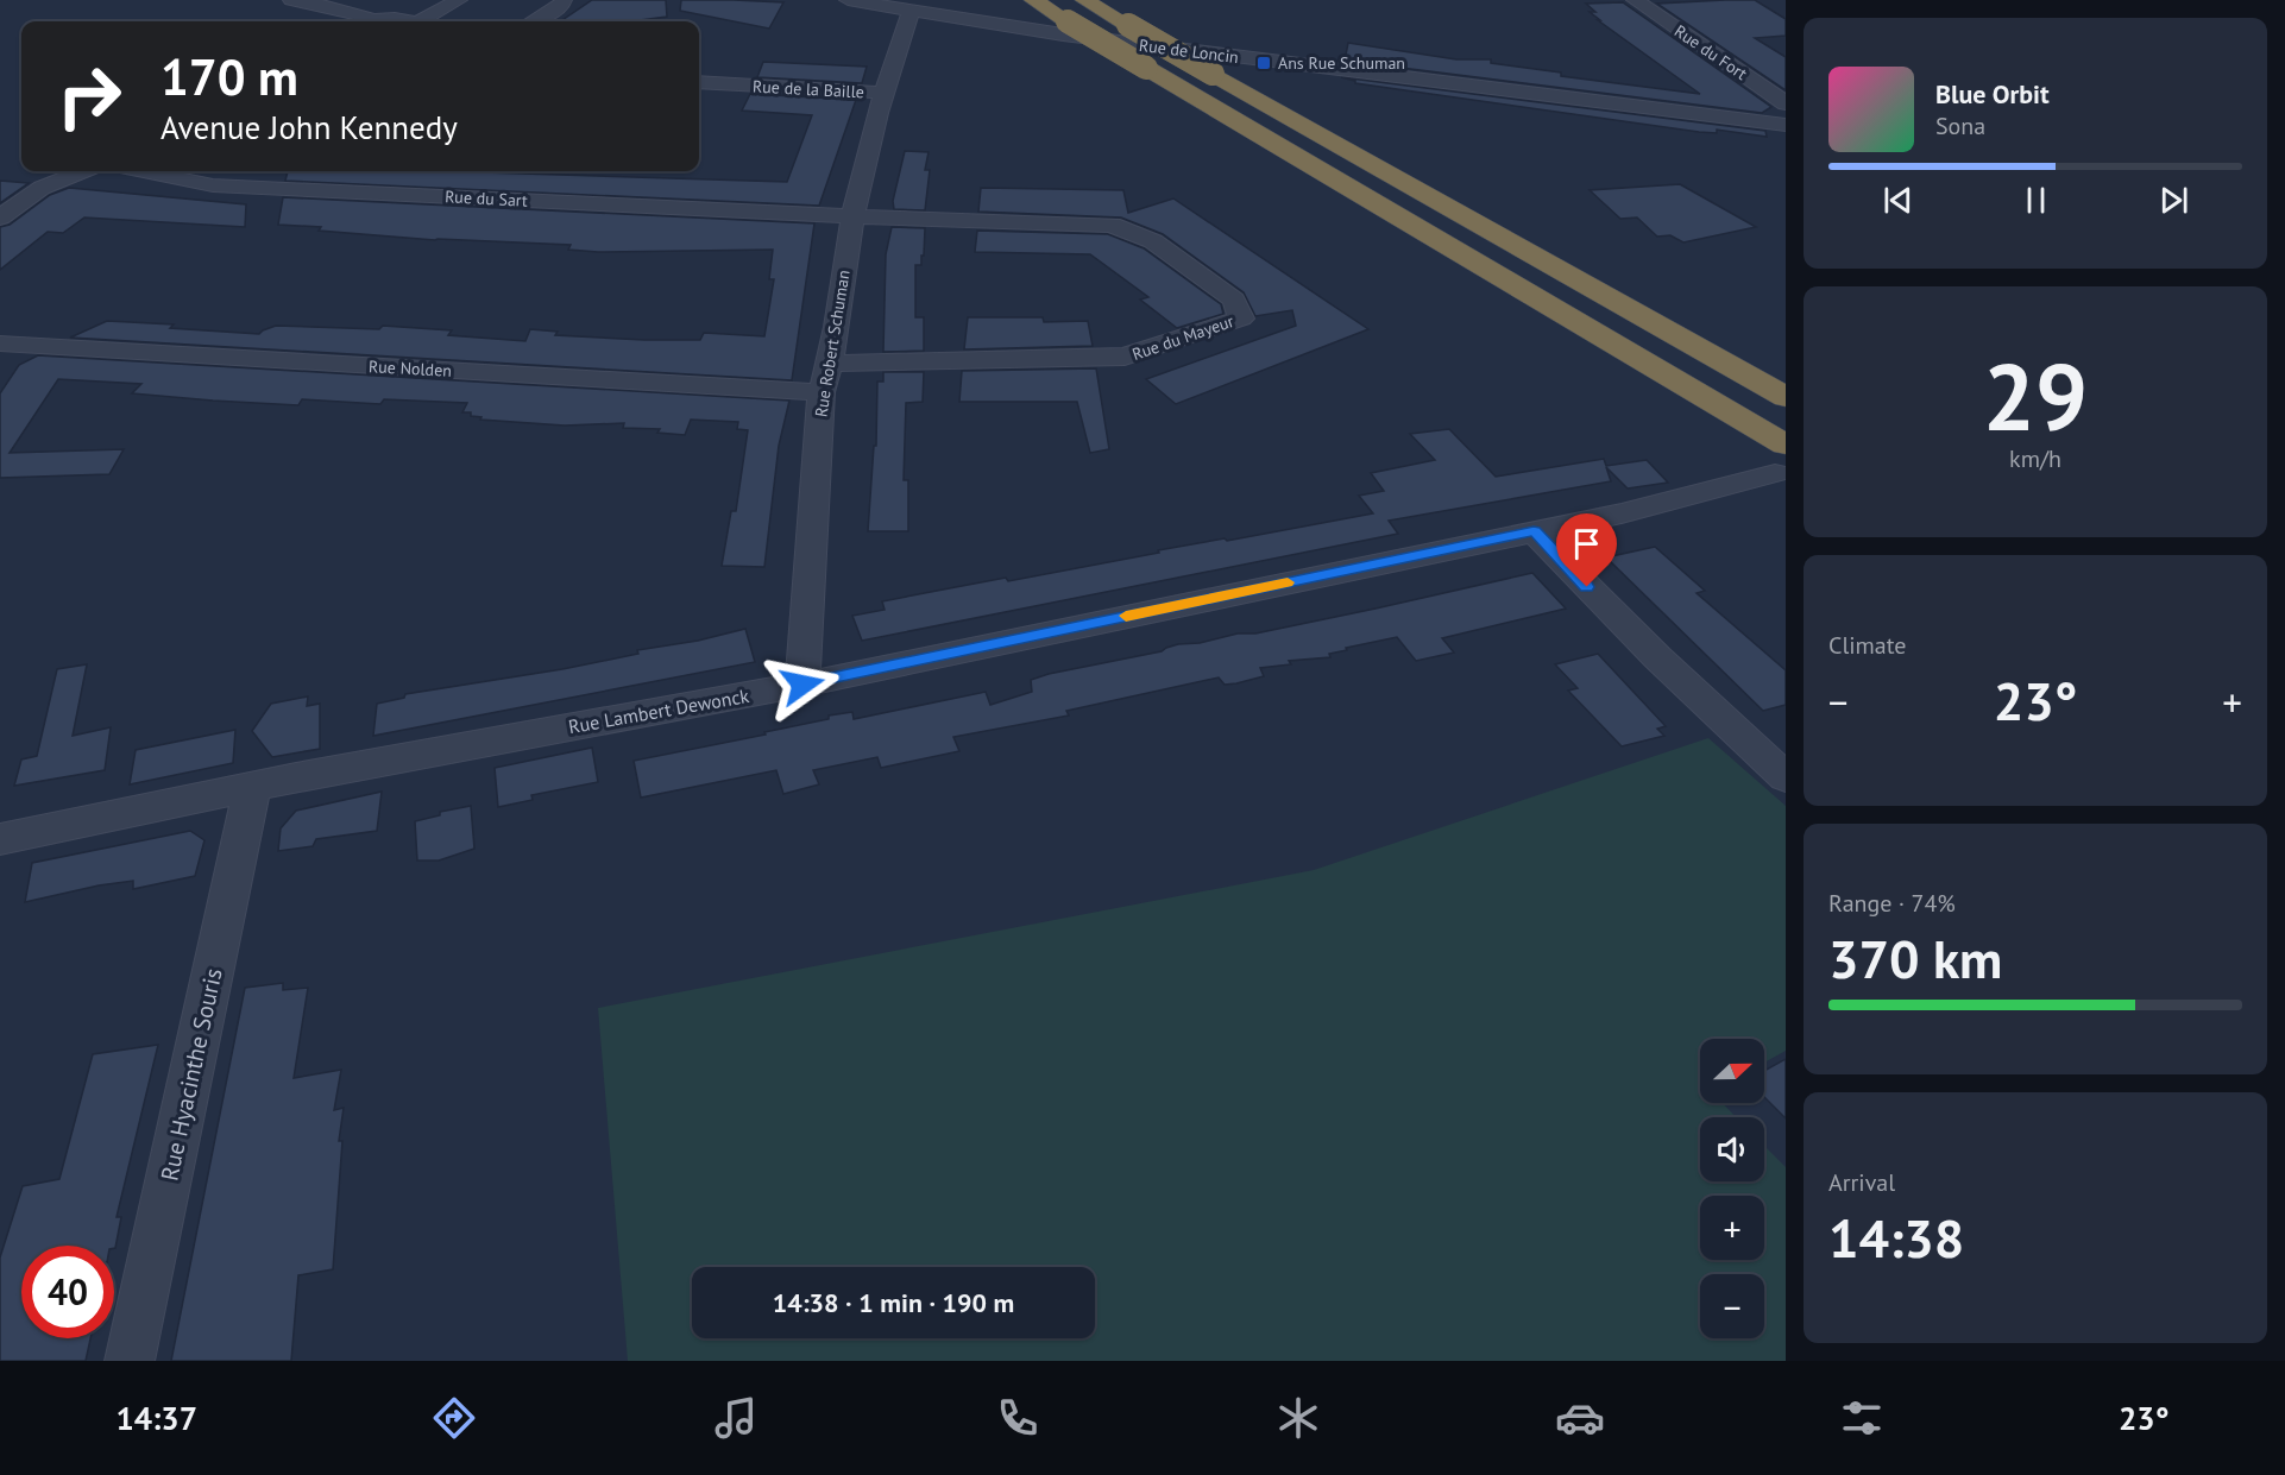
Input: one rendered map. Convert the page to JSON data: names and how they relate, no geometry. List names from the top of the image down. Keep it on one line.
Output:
{"streets":{"street":["Rue de Loncin","Rue du Fort","Rue de la Baille","Rue du Sart","Rue du Mayeur","Rue Robert Schuman","Rue Nolden","Rue Lambert Dewonck","Rue Hyacinthe Souris"]},"crossings":[["Rue de Loncin","Rue Robert Schuman"],["Rue de la Baille","Rue Robert Schuman"],["Rue du Sart","Rue du Mayeur"],["Rue du Sart","Rue Robert Schuman"],["Rue du Mayeur","Rue Robert Schuman"],["Rue Robert Schuman","Rue Nolden"],["Rue Robert Schuman","Rue Lambert Dewonck"],["Rue Lambert Dewonck","Rue Hyacinthe Souris"]],"places":{"transit":["Ans Rue Schuman"]},"north":"right","page":{"turn":["170 m","Avenue John Kennedy"],"song":["Blue Orbit","Sona"],"tile":[["29","km/h"],"Climate",["Range · 74%","370 km"],["Arrival","14:38"]],"heat":["−","23°","+"],"map_buttons":["+","−"],"limit":"40","trip":"14:38 · 1 min · 190 m","tabs":["14:37","23°"]}}
